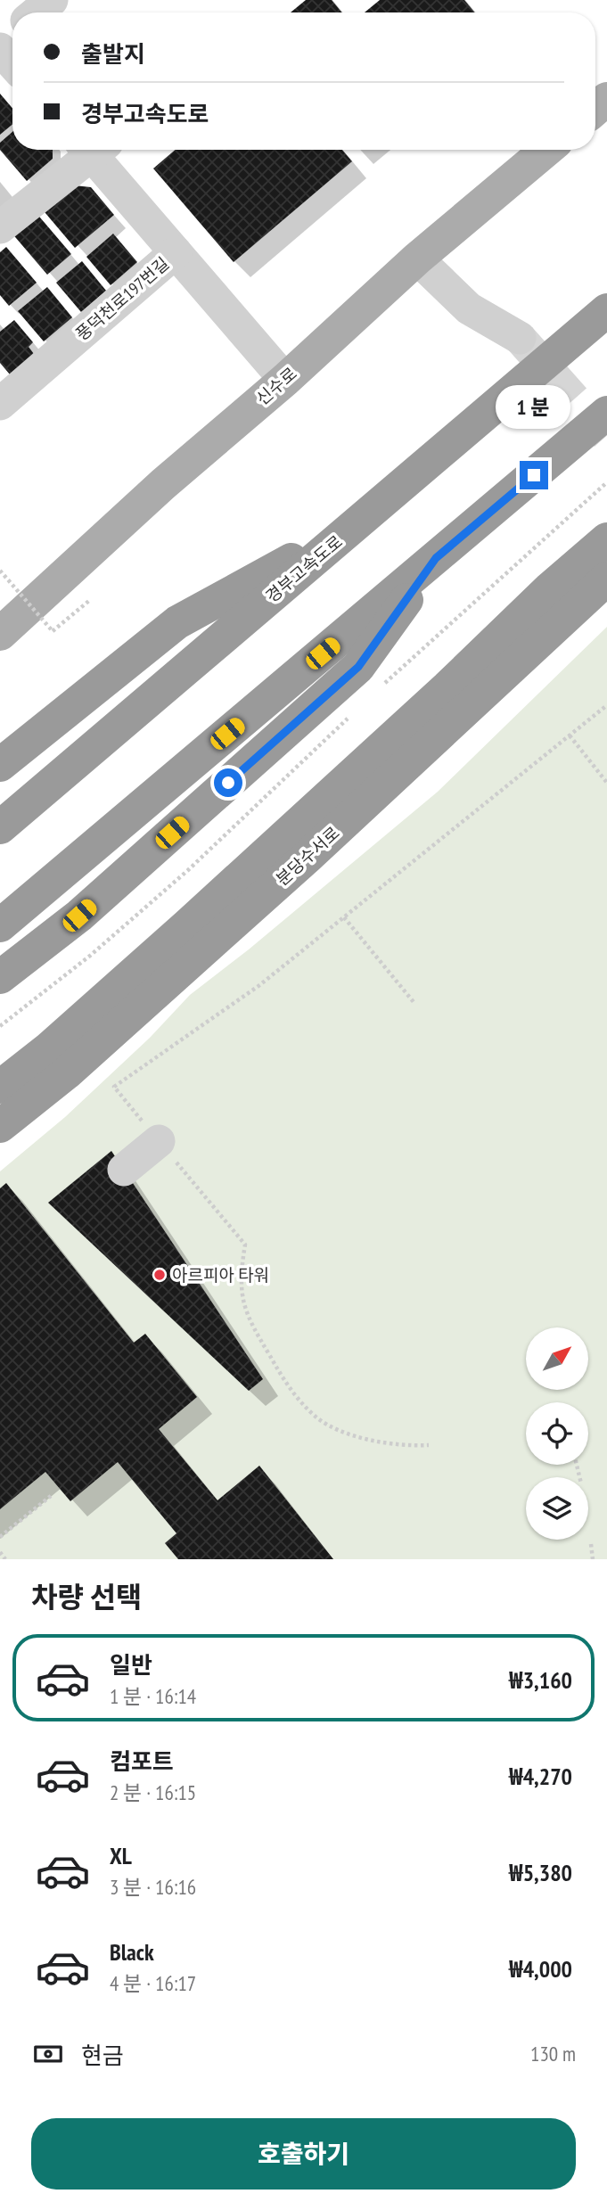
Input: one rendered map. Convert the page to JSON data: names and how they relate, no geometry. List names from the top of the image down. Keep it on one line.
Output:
{"streets":{"highway":["경부고속도로","분당수서로"],"main road":["신수로"],"street":["풍덕천로197번길"]},"places":["아르피아 타워"],"north":"top right","page":{"banner":["출발지","경부고속도로"],"bubble":"1 분","heading":"차량 선택","list":[{"name":"일반","note":"1 분 · 16:14","value":"₩3,160"},{"name":"컴포트","note":"2 분 · 16:15","value":"₩4,270"},{"name":"XL","note":"3 분 · 16:16","value":"₩5,380"},{"name":"Black","note":"4 분 · 16:17","value":"₩4,000"}],"pay":["현금","130 m"],"buttons":"호출하기"}}
